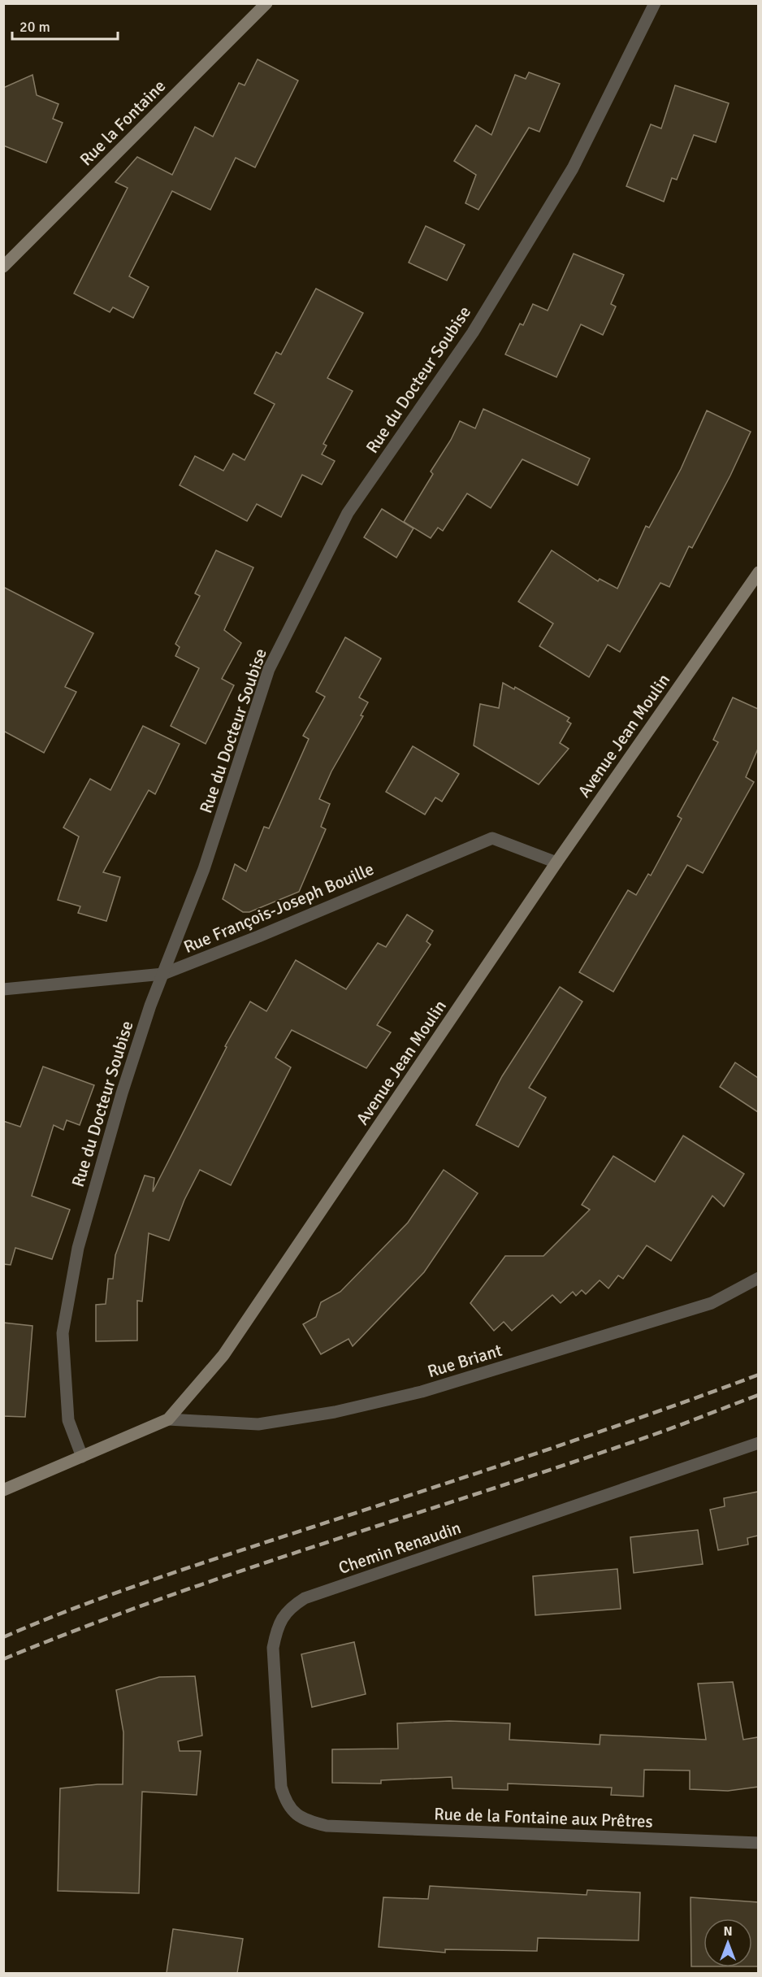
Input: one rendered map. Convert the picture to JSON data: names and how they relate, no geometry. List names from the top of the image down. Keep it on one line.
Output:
{"streets":{"main road":["Rue la Fontaine","Avenue Jean Moulin"],"street":["Rue du Docteur Soubise","Rue François-Joseph Bouille","Rue Briant","Chemin Renaudin","Rue de la Fontaine aux Prêtres"]},"crossings":[["Rue du Docteur Soubise","Avenue Jean Moulin"],["Rue du Docteur Soubise","Rue François-Joseph Bouille"],["Avenue Jean Moulin","Rue François-Joseph Bouille"],["Avenue Jean Moulin","Rue Briant"],["Chemin Renaudin","Rue de la Fontaine aux Prêtres"]],"scale_bar":"20 m","north":"top"}
